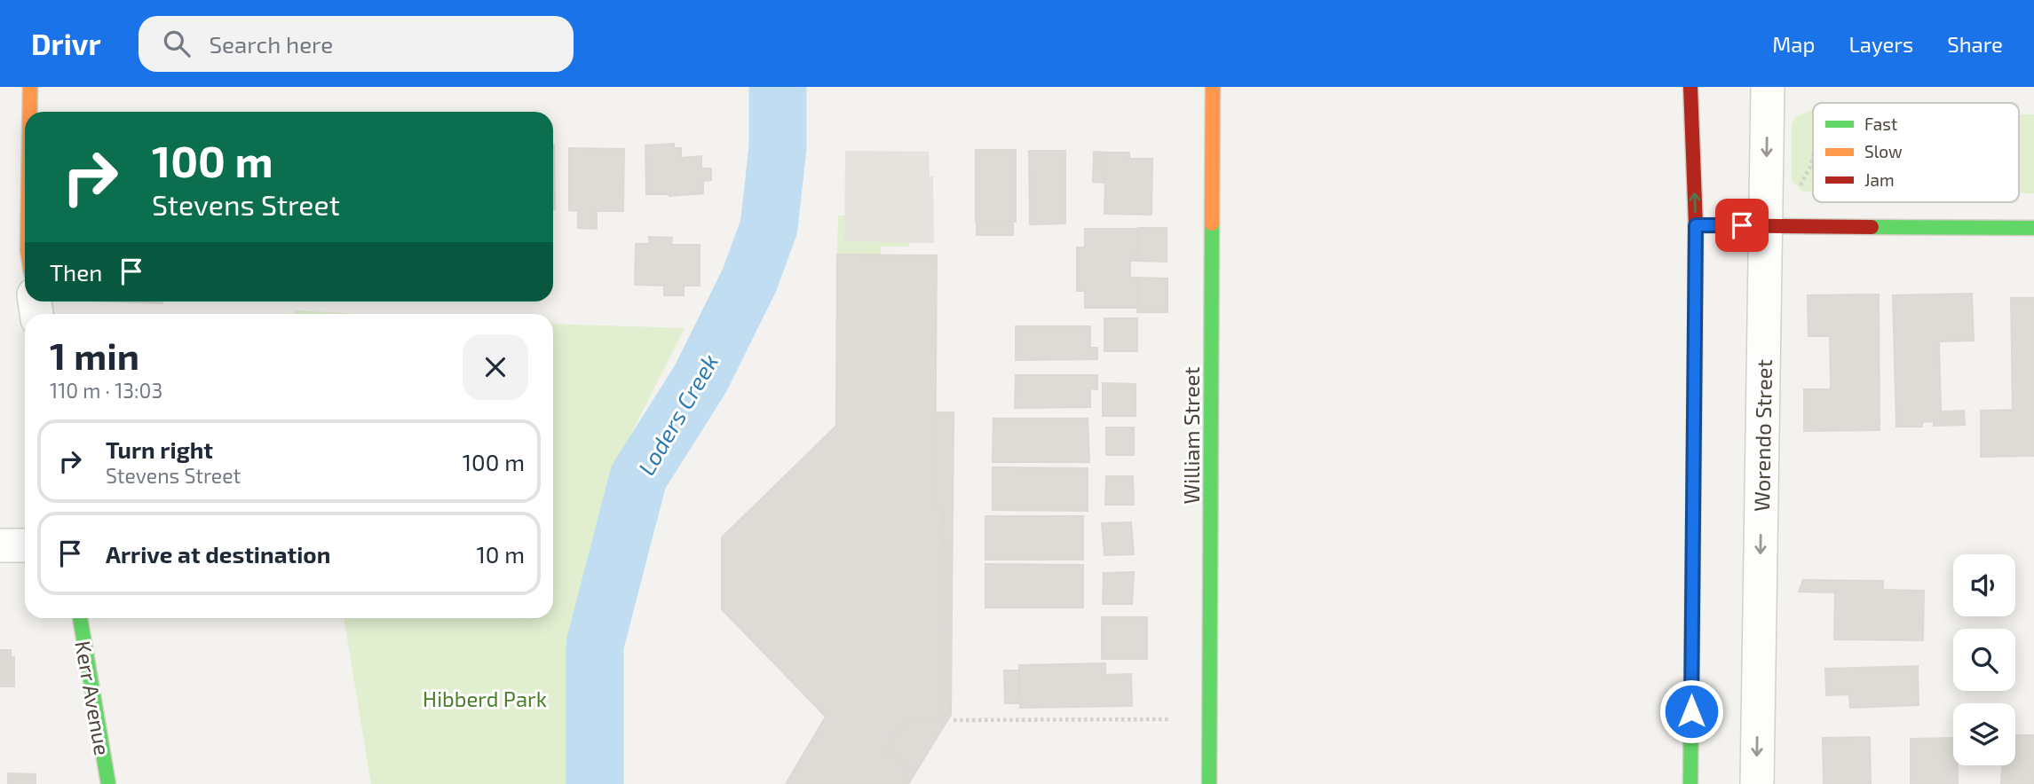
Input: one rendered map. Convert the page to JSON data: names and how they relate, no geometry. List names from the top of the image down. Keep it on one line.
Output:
{"streets":{"street":["William Street","Worendo Street","Kerr Avenue"]},"water":["Loders Creek"],"parks":["Hibberd Park"],"legend":["Fast","Slow","Jam"],"page":{"header":"Drivr","search":"Search here","nav":["Map","Layers","Share"],"turn":["100 m","Stevens Street"],"then":"Then","heading":["1 min","110 m · 13:03"],"list":[{"name":"Turn right","note":"Stevens Street","value":"100 m"},{"name":"Arrive at destination","value":"10 m"}]}}
